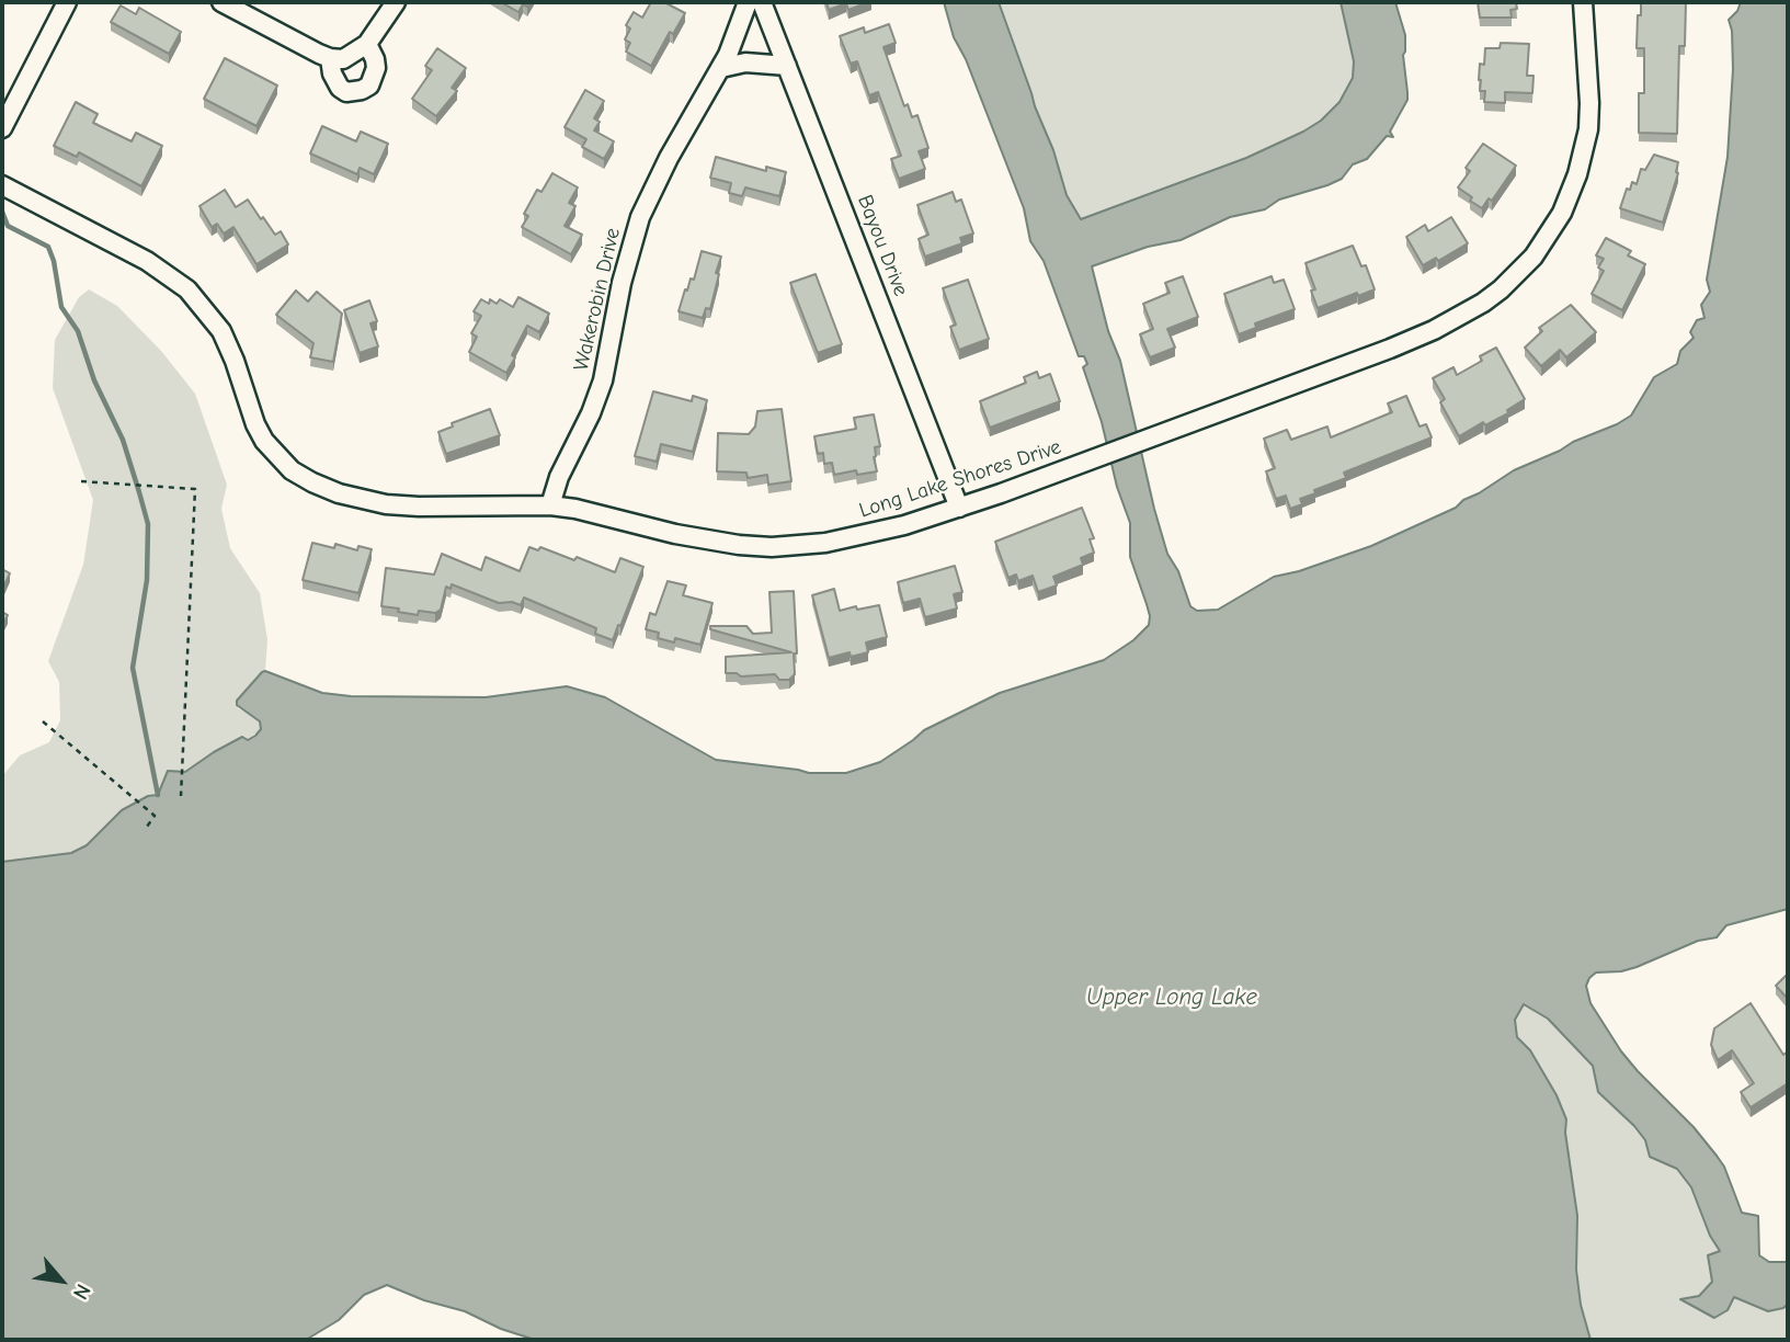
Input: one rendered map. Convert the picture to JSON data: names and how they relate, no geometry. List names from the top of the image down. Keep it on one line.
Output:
{"streets":{"street":["Bayou Drive","Wakerobin Drive","Long Lake Shores Drive"]},"crossings":[["Bayou Drive","Long Lake Shores Drive"],["Wakerobin Drive","Long Lake Shores Drive"]],"water":["Upper Long Lake"],"north":"bottom right"}
